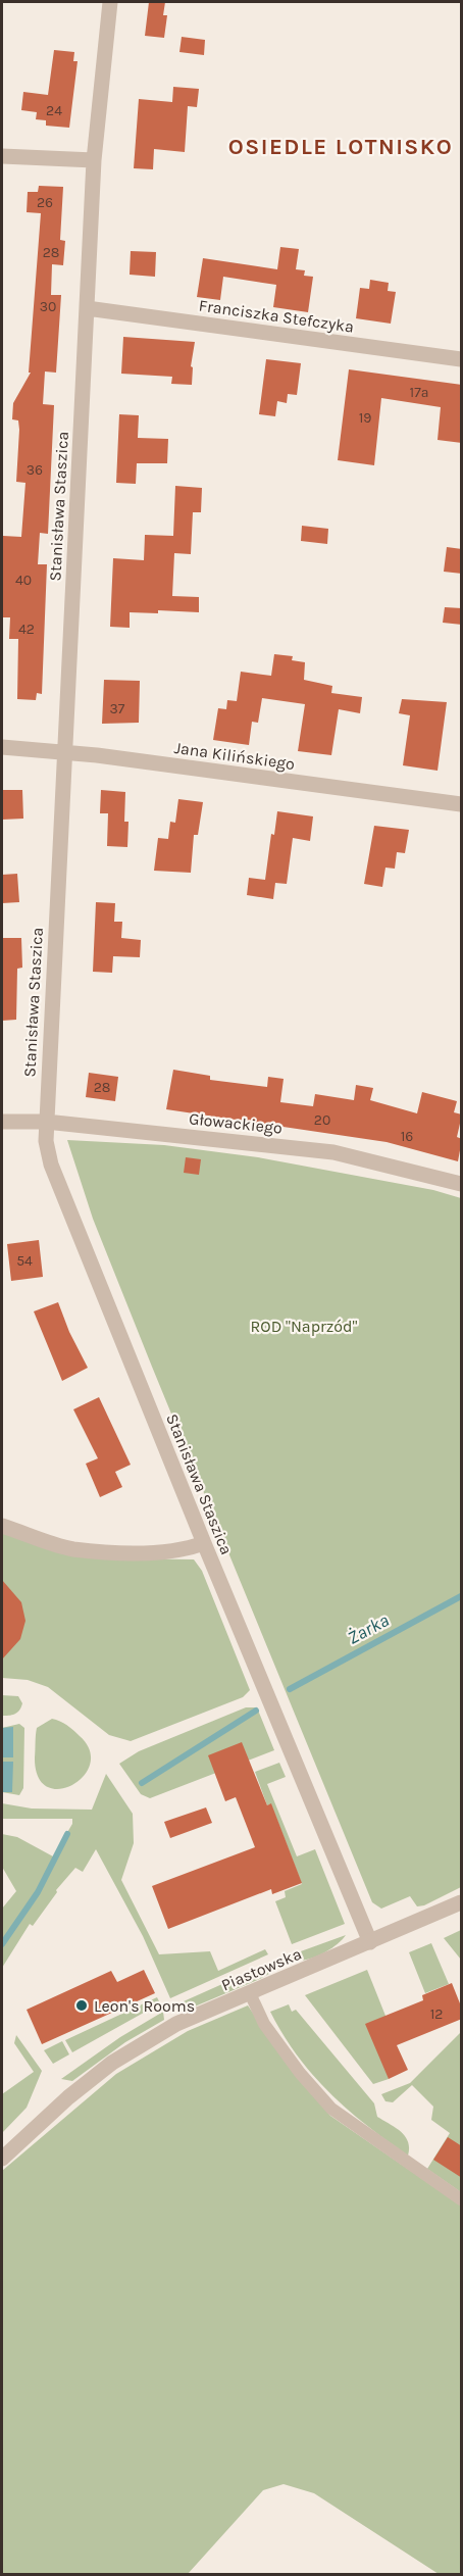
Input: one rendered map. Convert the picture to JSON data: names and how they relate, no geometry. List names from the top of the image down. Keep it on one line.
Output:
{"streets":{"street":["Franciszka Stefczyka","Stanisława Staszica","Jana Kilińskiego","Głowackiego","Piastowska"]},"crossings":[["Franciszka Stefczyka","Stanisława Staszica"],["Stanisława Staszica","Jana Kilińskiego"],["Stanisława Staszica","Głowackiego"],["Stanisława Staszica","Piastowska"]],"districts":["OSIEDLE LOTNISKO"],"water":["Żarka"],"parks":["ROD \"Naprzód\""],"places":["Leon's Rooms"],"house_numbers":["24","26","28","30","17a","19","36","40","42","37","28","20","16","54","12"]}
